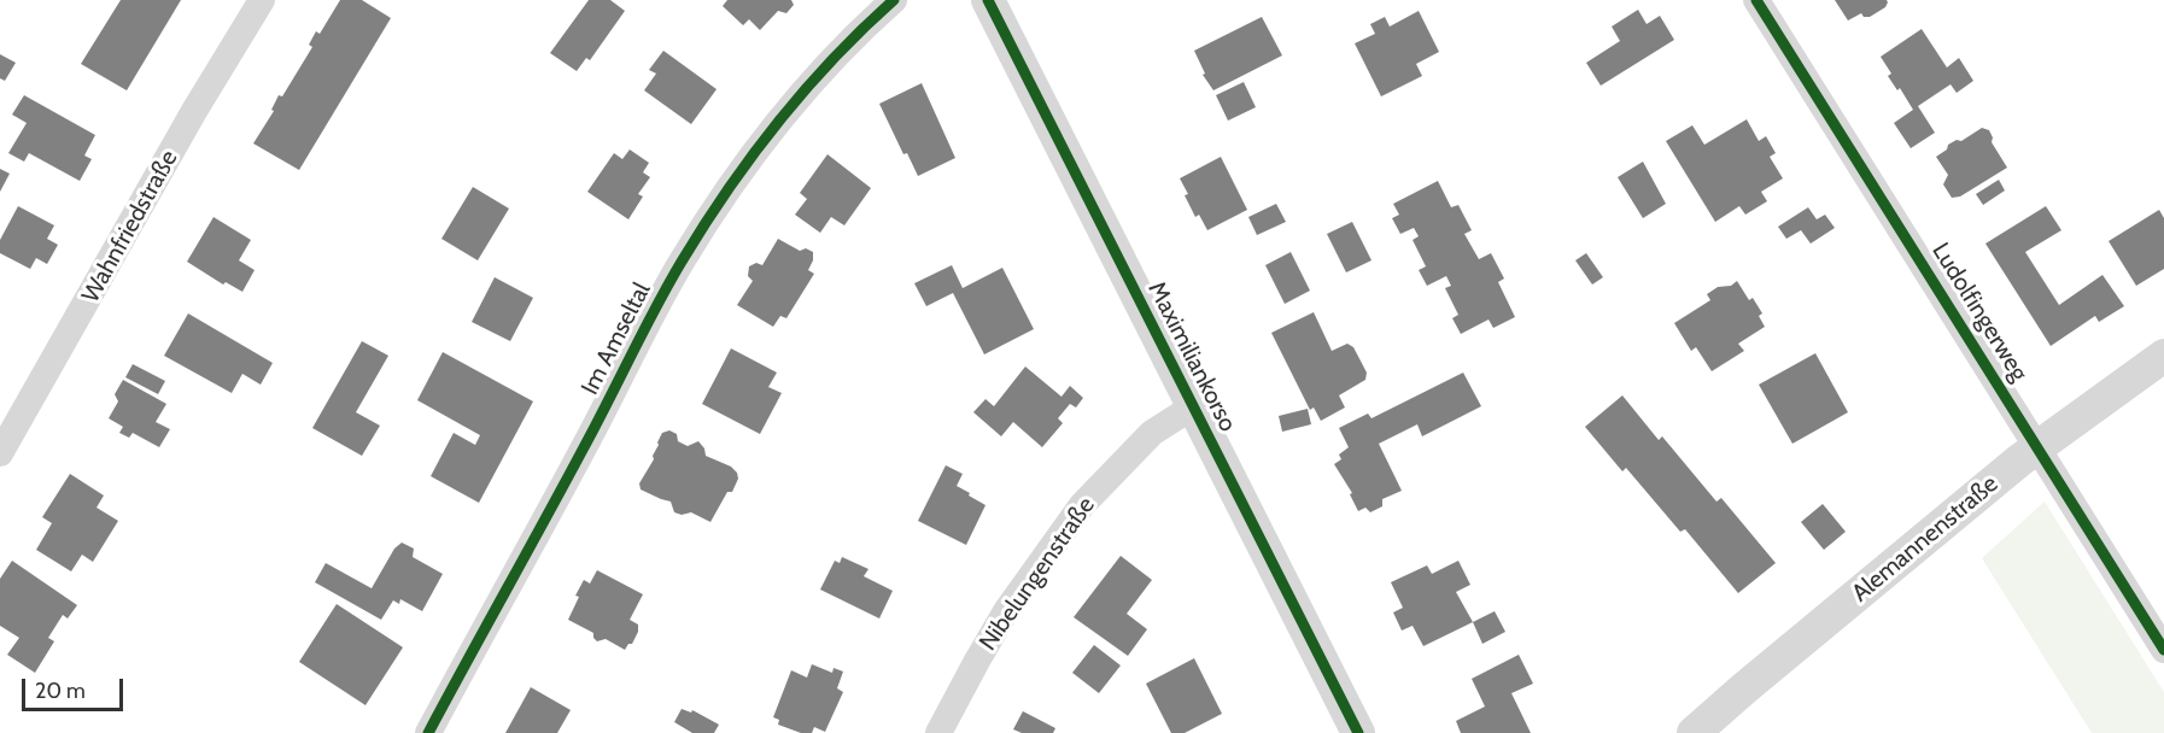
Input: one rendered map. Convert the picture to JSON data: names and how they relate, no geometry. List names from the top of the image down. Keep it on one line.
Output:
{"streets":{"street":["Wahnfriedstraße","Ludolfingerweg","Im Amseltal","Maximiliankorso","Alemannenstraße","Nibelungenstraße"]},"crossings":[["Ludolfingerweg","Alemannenstraße"],["Maximiliankorso","Nibelungenstraße"]],"scale_bar":"20 m"}
